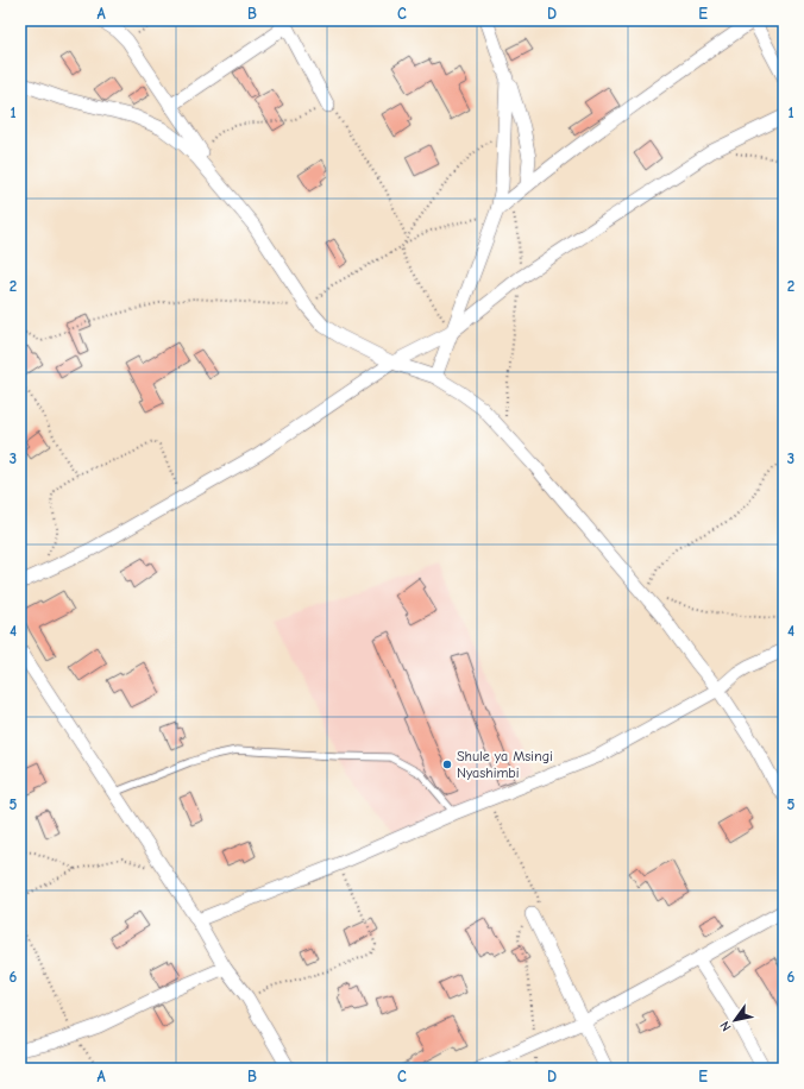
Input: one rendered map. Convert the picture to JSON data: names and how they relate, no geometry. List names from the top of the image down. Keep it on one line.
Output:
{"places":["Shule ya Msingi Nyashimbi"],"north":"bottom left","grid":{"columns":["A","B","C","D","E"],"rows":["1","2","3","4","5","6"]}}
